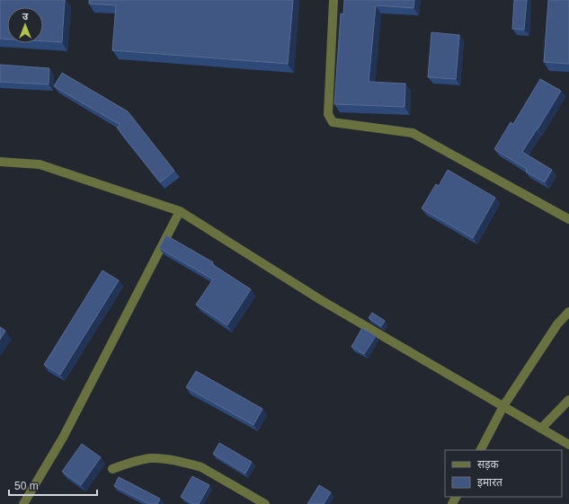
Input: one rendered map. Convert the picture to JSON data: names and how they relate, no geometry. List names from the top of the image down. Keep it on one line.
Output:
{"legend":["सड़क","इमारत"],"scale_bar":"50 m","north":"top"}
